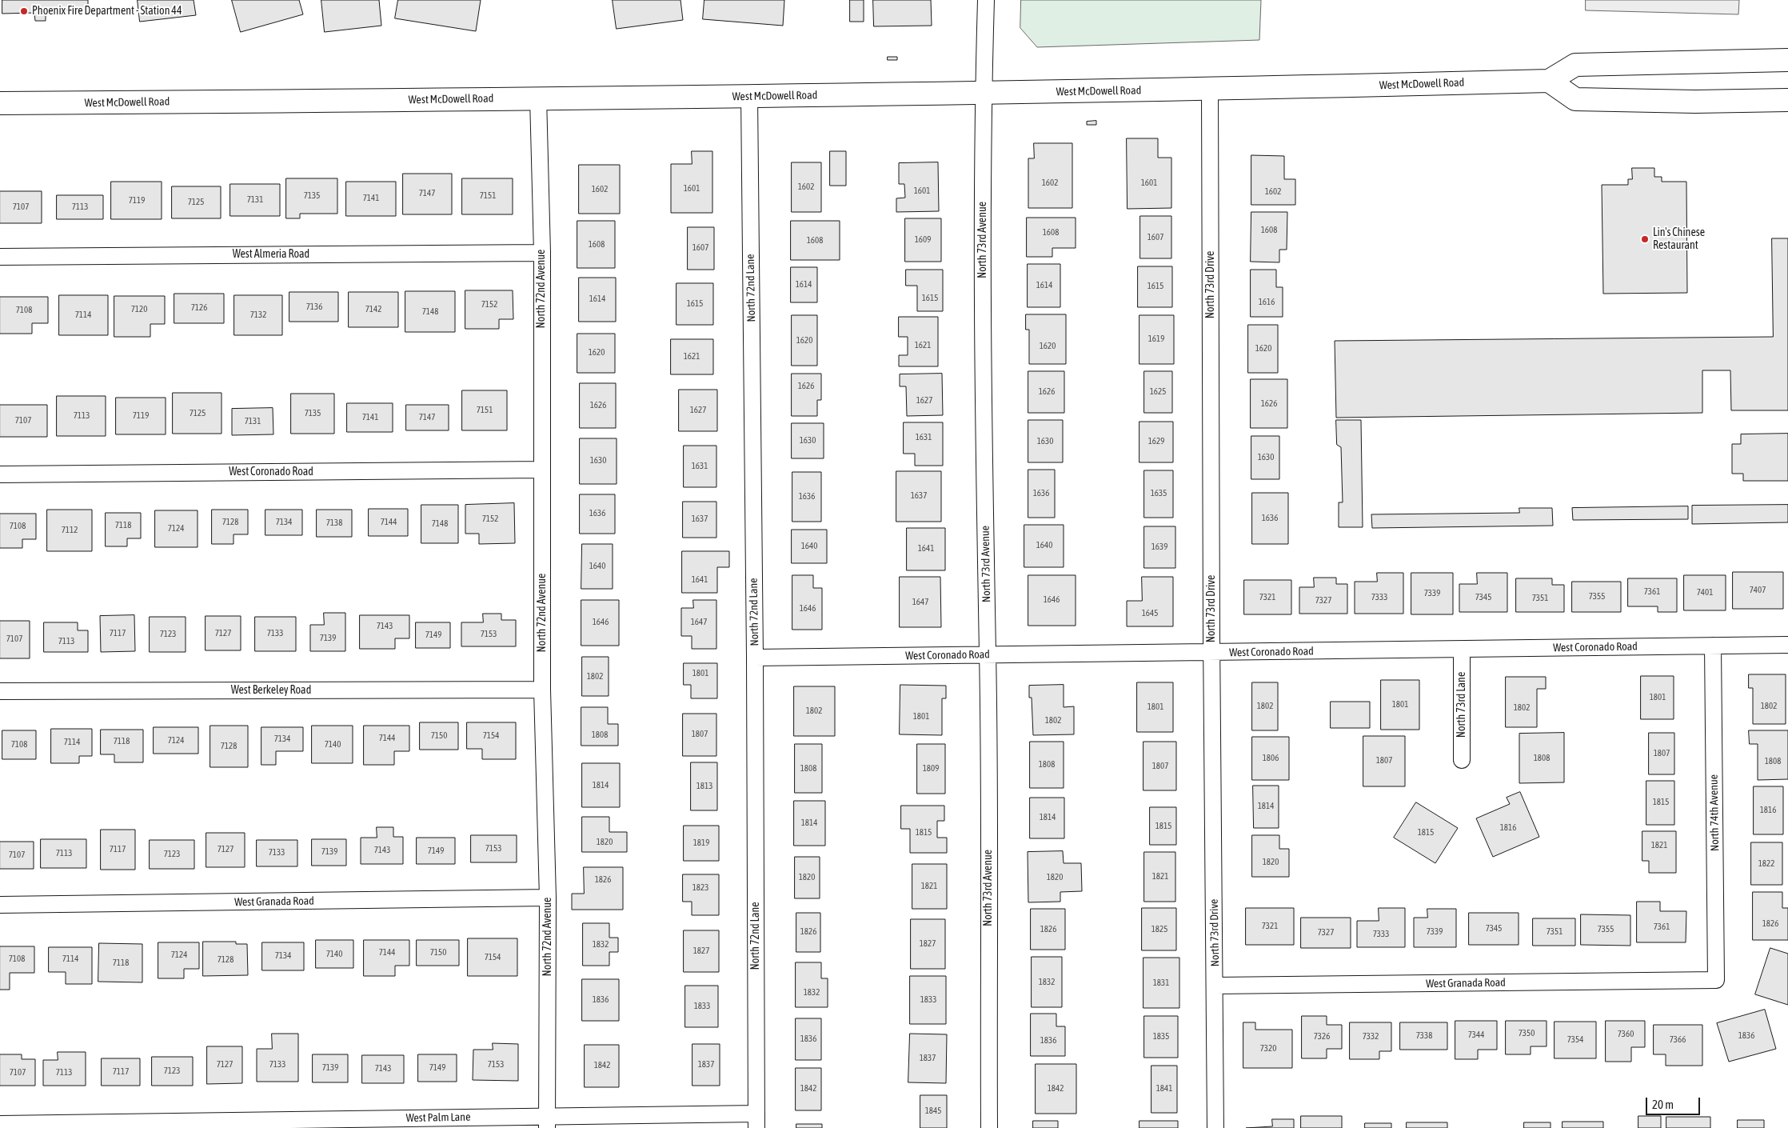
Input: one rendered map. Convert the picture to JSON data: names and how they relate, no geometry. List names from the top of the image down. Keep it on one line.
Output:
{"streets":{"main road":["West McDowell Road"],"street":["North 73rd Avenue","West Almeria Road","North 73rd Drive","North 72nd Lane","North 72nd Avenue","West Coronado Road","West Berkeley Road","North 73rd Lane","North 74th Avenue","West Granada Road","West Palm Lane"]},"crossings":[["West McDowell Road","North 73rd Avenue"],["West McDowell Road","North 73rd Drive"],["West McDowell Road","North 72nd Lane"],["West McDowell Road","North 72nd Avenue"],["North 73rd Avenue","West Coronado Road"],["West Almeria Road","North 72nd Avenue"],["North 73rd Drive","West Coronado Road"],["North 73rd Drive","West Granada Road"],["North 72nd Lane","West Coronado Road"],["North 72nd Lane","West Palm Lane"],["North 72nd Avenue","West Coronado Road"],["North 72nd Avenue","West Berkeley Road"],["North 72nd Avenue","West Granada Road"],["North 72nd Avenue","West Palm Lane"],["West Coronado Road","North 73rd Lane"],["West Coronado Road","North 74th Avenue"],["North 74th Avenue","West Granada Road"]],"places":["Phoenix Fire Department - Station 44","Lin's Chinese Restaurant"],"house_numbers":["1602","1601","1602","1601","1602","1601","1602","7147","7135","7151","7141","7131","7119","7125","7107","7113","1608","1608","1607","1609","1608","1608","1607","1614","1614","1615","1615","1614","1616","1615","7152","7136","7126","7120","7142","7108","7148","7114","7132","1619","1620","1621","1620","1620","1620","1621","1626","1626","1625","1627","1626","1626","7151","1627","7125","7135","7113","7119","7141","7147","7107","7131","1631","1630","1630","1629","1630","1630","1631","1636","1635","1637","1636","1636","1636","7152","1637","7128","7134","7144","7138","7148","7118","7108","7124","7112","1640","1640","1639","1641","1640","1641","7407","7361","7401","7339","7355","7321","7333","7345","7351","1646","7327","1647","1646","1645","1646","1647","7143","7117","7127","7133","7123","7153","7149","7139","7107","7113","1801","1802","1801","1801","1802","1802","1801","1802","1802","1801","1802","1807","1808","7150","7154","7144","7134","7124","7118","7114","7108","7140","7128","1807","1806","1808","1807","1808","1808","1807","1808","1809","1814","1813","1815","1814","1816","1814","1814","1815","1816","1815","1815","1820","1819","1821","7153","7117","7127","7143","7149","7139","7133","7113","7123","7107","1820","1822","1821","1820","1820","1826","1821","1823","1826","7321","7361","7345","1826","1825","7355","1826","7339","7351","7327","7333","1827","1832","1827","7144","7150","7140","7124","7134","7154","7108","7114","7128","7118","1832","1831","1832","1836","1833","1833","7350","7360","7344","7338","1836","1835","7326","7332","1836","7354","7366","1836","7320","1837","7127","7133","7153","1837","1842","7139","7149","7143","7123","7117","7107","7113","1842","1842","1841","1845"],"scale_bar":"20 m"}
